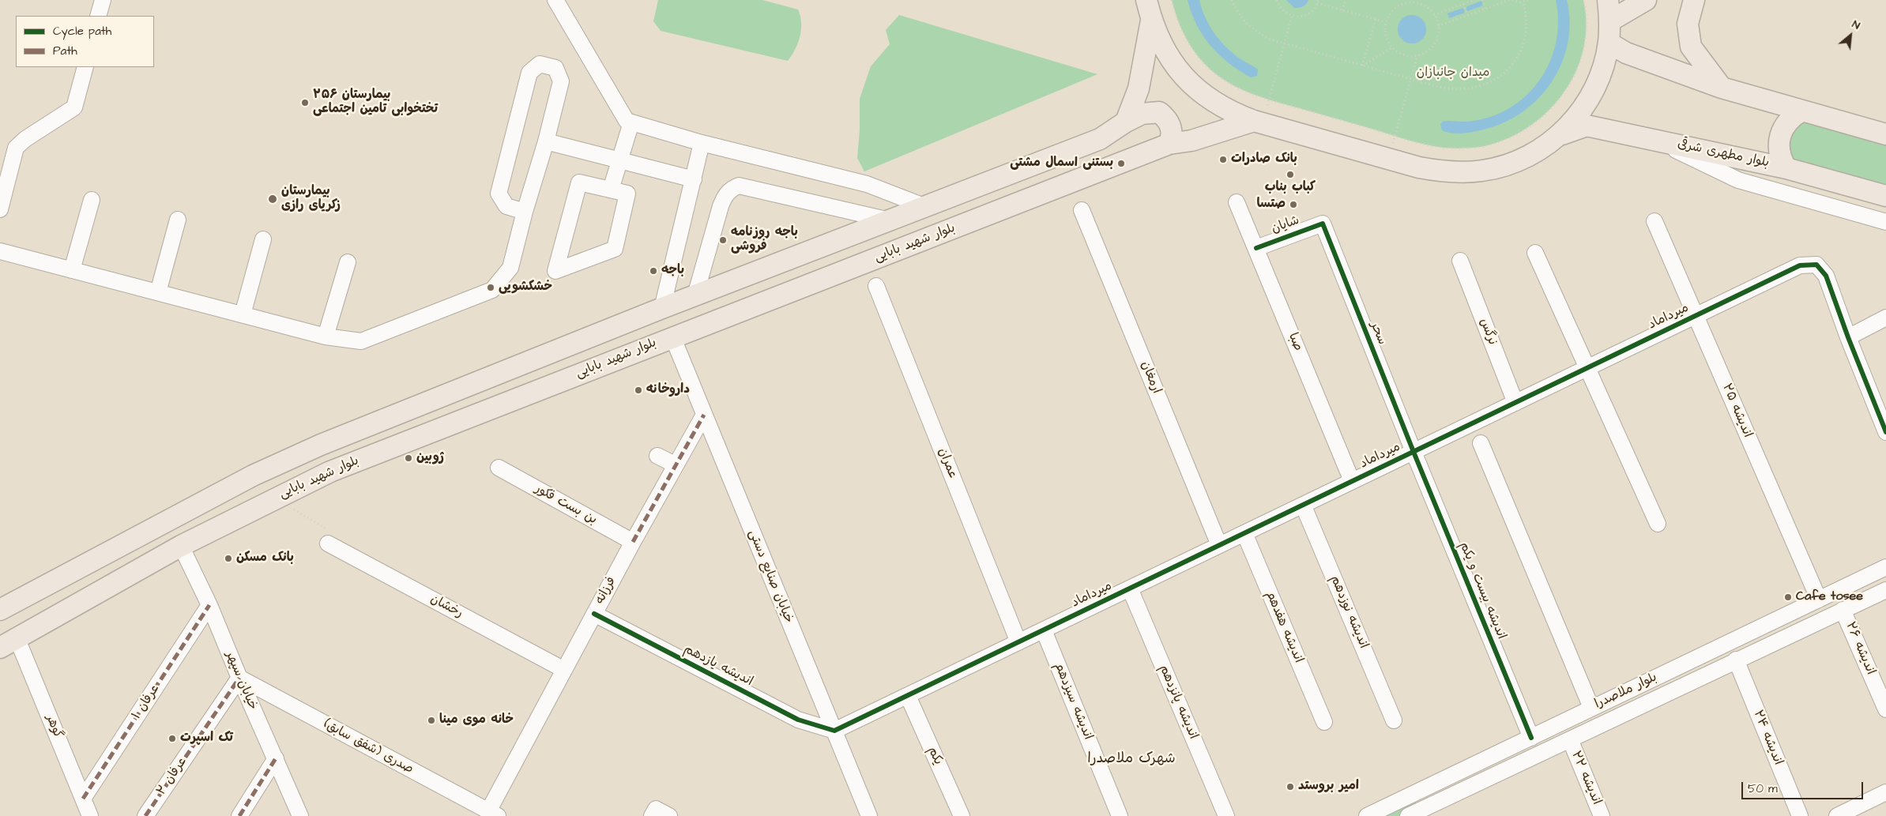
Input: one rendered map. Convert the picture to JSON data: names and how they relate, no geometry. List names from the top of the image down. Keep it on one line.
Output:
{"streets":{"main road":["بلوار مطهری شرقی","بلوار شهید بابایی"],"street":["شایان","میرداماد","نرگس","سحر","صبا","ارمغان","اندیشه ۲۵","عمران","بن بست فكور","خیابان صنایع دستی","فرزانه","اندیشه بیست و یکم","رخشان","اندیشه نوزدهم","اندیشه هفدهم","اندیشه ۲۶","اندیشه یازدهم","خیابان سپهر","بلوار ملاصدرا","اندیشه سیزدهم","عرفان ۱","اندیشه پانزدهم","گوهر","اندیشه ۲۴","صدری (شفق سابق)","یکم","عرفان ۲","اندیشه ۲۲"]},"crossings":[["شایان","سحر"],["شایان","صبا"],["بلوار شهید بابایی","خیابان صنایع دستی"],["بلوار شهید بابایی","خیابان سپهر"],["بلوار شهید بابایی","گوهر"],["میرداماد","نرگس"],["میرداماد","سحر"],["میرداماد","صبا"],["میرداماد","ارمغان"],["میرداماد","اندیشه ۲۵"],["میرداماد","عمران"],["میرداماد","خیابان صنایع دستی"],["میرداماد","اندیشه بیست و یکم"],["میرداماد","اندیشه نوزدهم"],["میرداماد","اندیشه هفدهم"],["میرداماد","اندیشه یازدهم"],["میرداماد","اندیشه سیزدهم"],["میرداماد","اندیشه پانزدهم"],["میرداماد","یکم"],["سحر","اندیشه بیست و یکم"],["اندیشه ۲۵","بلوار ملاصدرا"],["بن بست فكور","فرزانه"],["خیابان صنایع دستی","فرزانه"],["خیابان صنایع دستی","اندیشه یازدهم"],["فرزانه","رخشان"],["فرزانه","اندیشه یازدهم"],["فرزانه","صدری (شفق سابق)"],["اندیشه بیست و یکم","بلوار ملاصدرا"],["اندیشه ۲۶","بلوار ملاصدرا"],["خیابان سپهر","عرفان ۱"],["خیابان سپهر","صدری (شفق سابق)"],["خیابان سپهر","عرفان ۲"],["بلوار ملاصدرا","اندیشه ۲۴"],["بلوار ملاصدرا","اندیشه ۲۲"],["عرفان ۱","گوهر"],["صدری (شفق سابق)","عرفان ۲"]],"districts":["شهرک ملاصدرا"],"parks":["میدان جانبازان"],"places":["بیمارستان ۲۵۶ تختخوابی تامین اجتماعی","بانک صادرات","بستنی اسمال مشتی","کباب بناب","بیمارستان زکریای رازی","صتسا","باجه روزنامه فروشی","باجه","خشکشویی","داروخانه","ژوبین","بانک مسکن","Cafe tosee","خانه موی مینا","تک اسپرت","امیر بروستد"],"legend":["Cycle path","Path"],"scale_bar":"50 m","north":"top right"}
